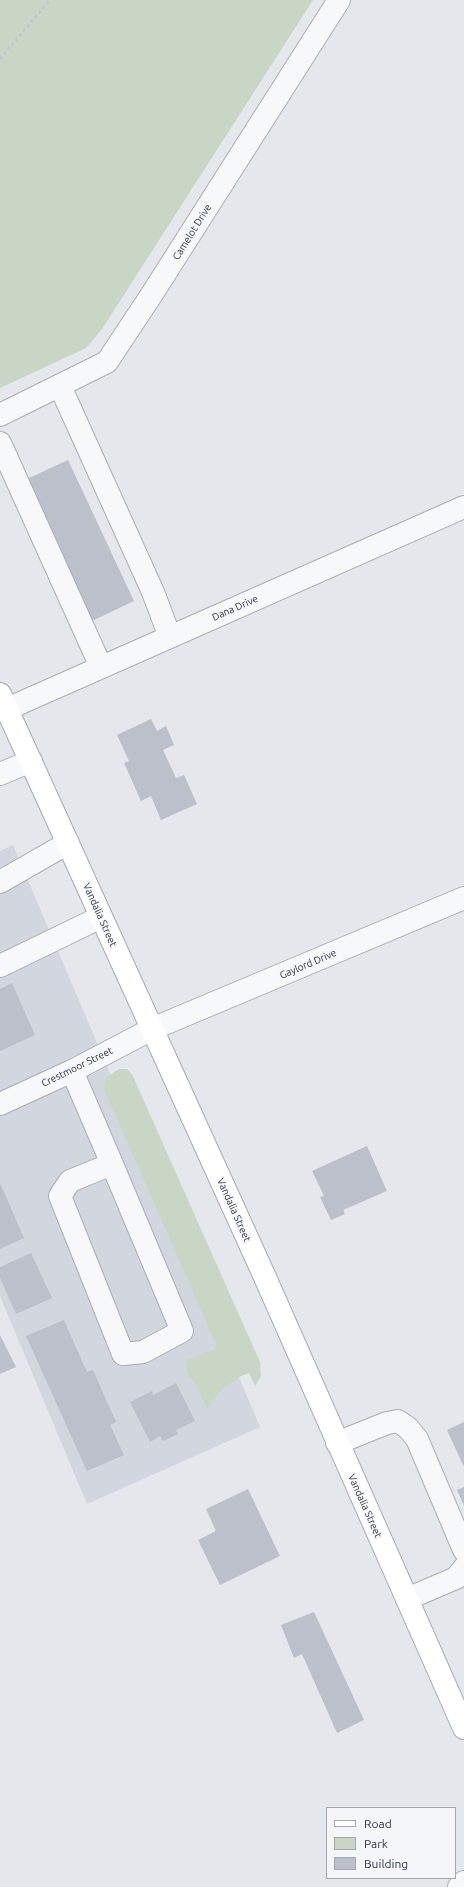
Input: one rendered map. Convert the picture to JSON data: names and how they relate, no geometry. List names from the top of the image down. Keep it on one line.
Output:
{"streets":{"main road":["Vandalia Street"],"street":["Camelot Drive","Dana Drive","Gaylord Drive","Crestmoor Street"]},"crossings":[["Dana Drive","Vandalia Street"],["Vandalia Street","Gaylord Drive"],["Vandalia Street","Crestmoor Street"],["Gaylord Drive","Crestmoor Street"]],"legend":["Road","Park","Building"]}
